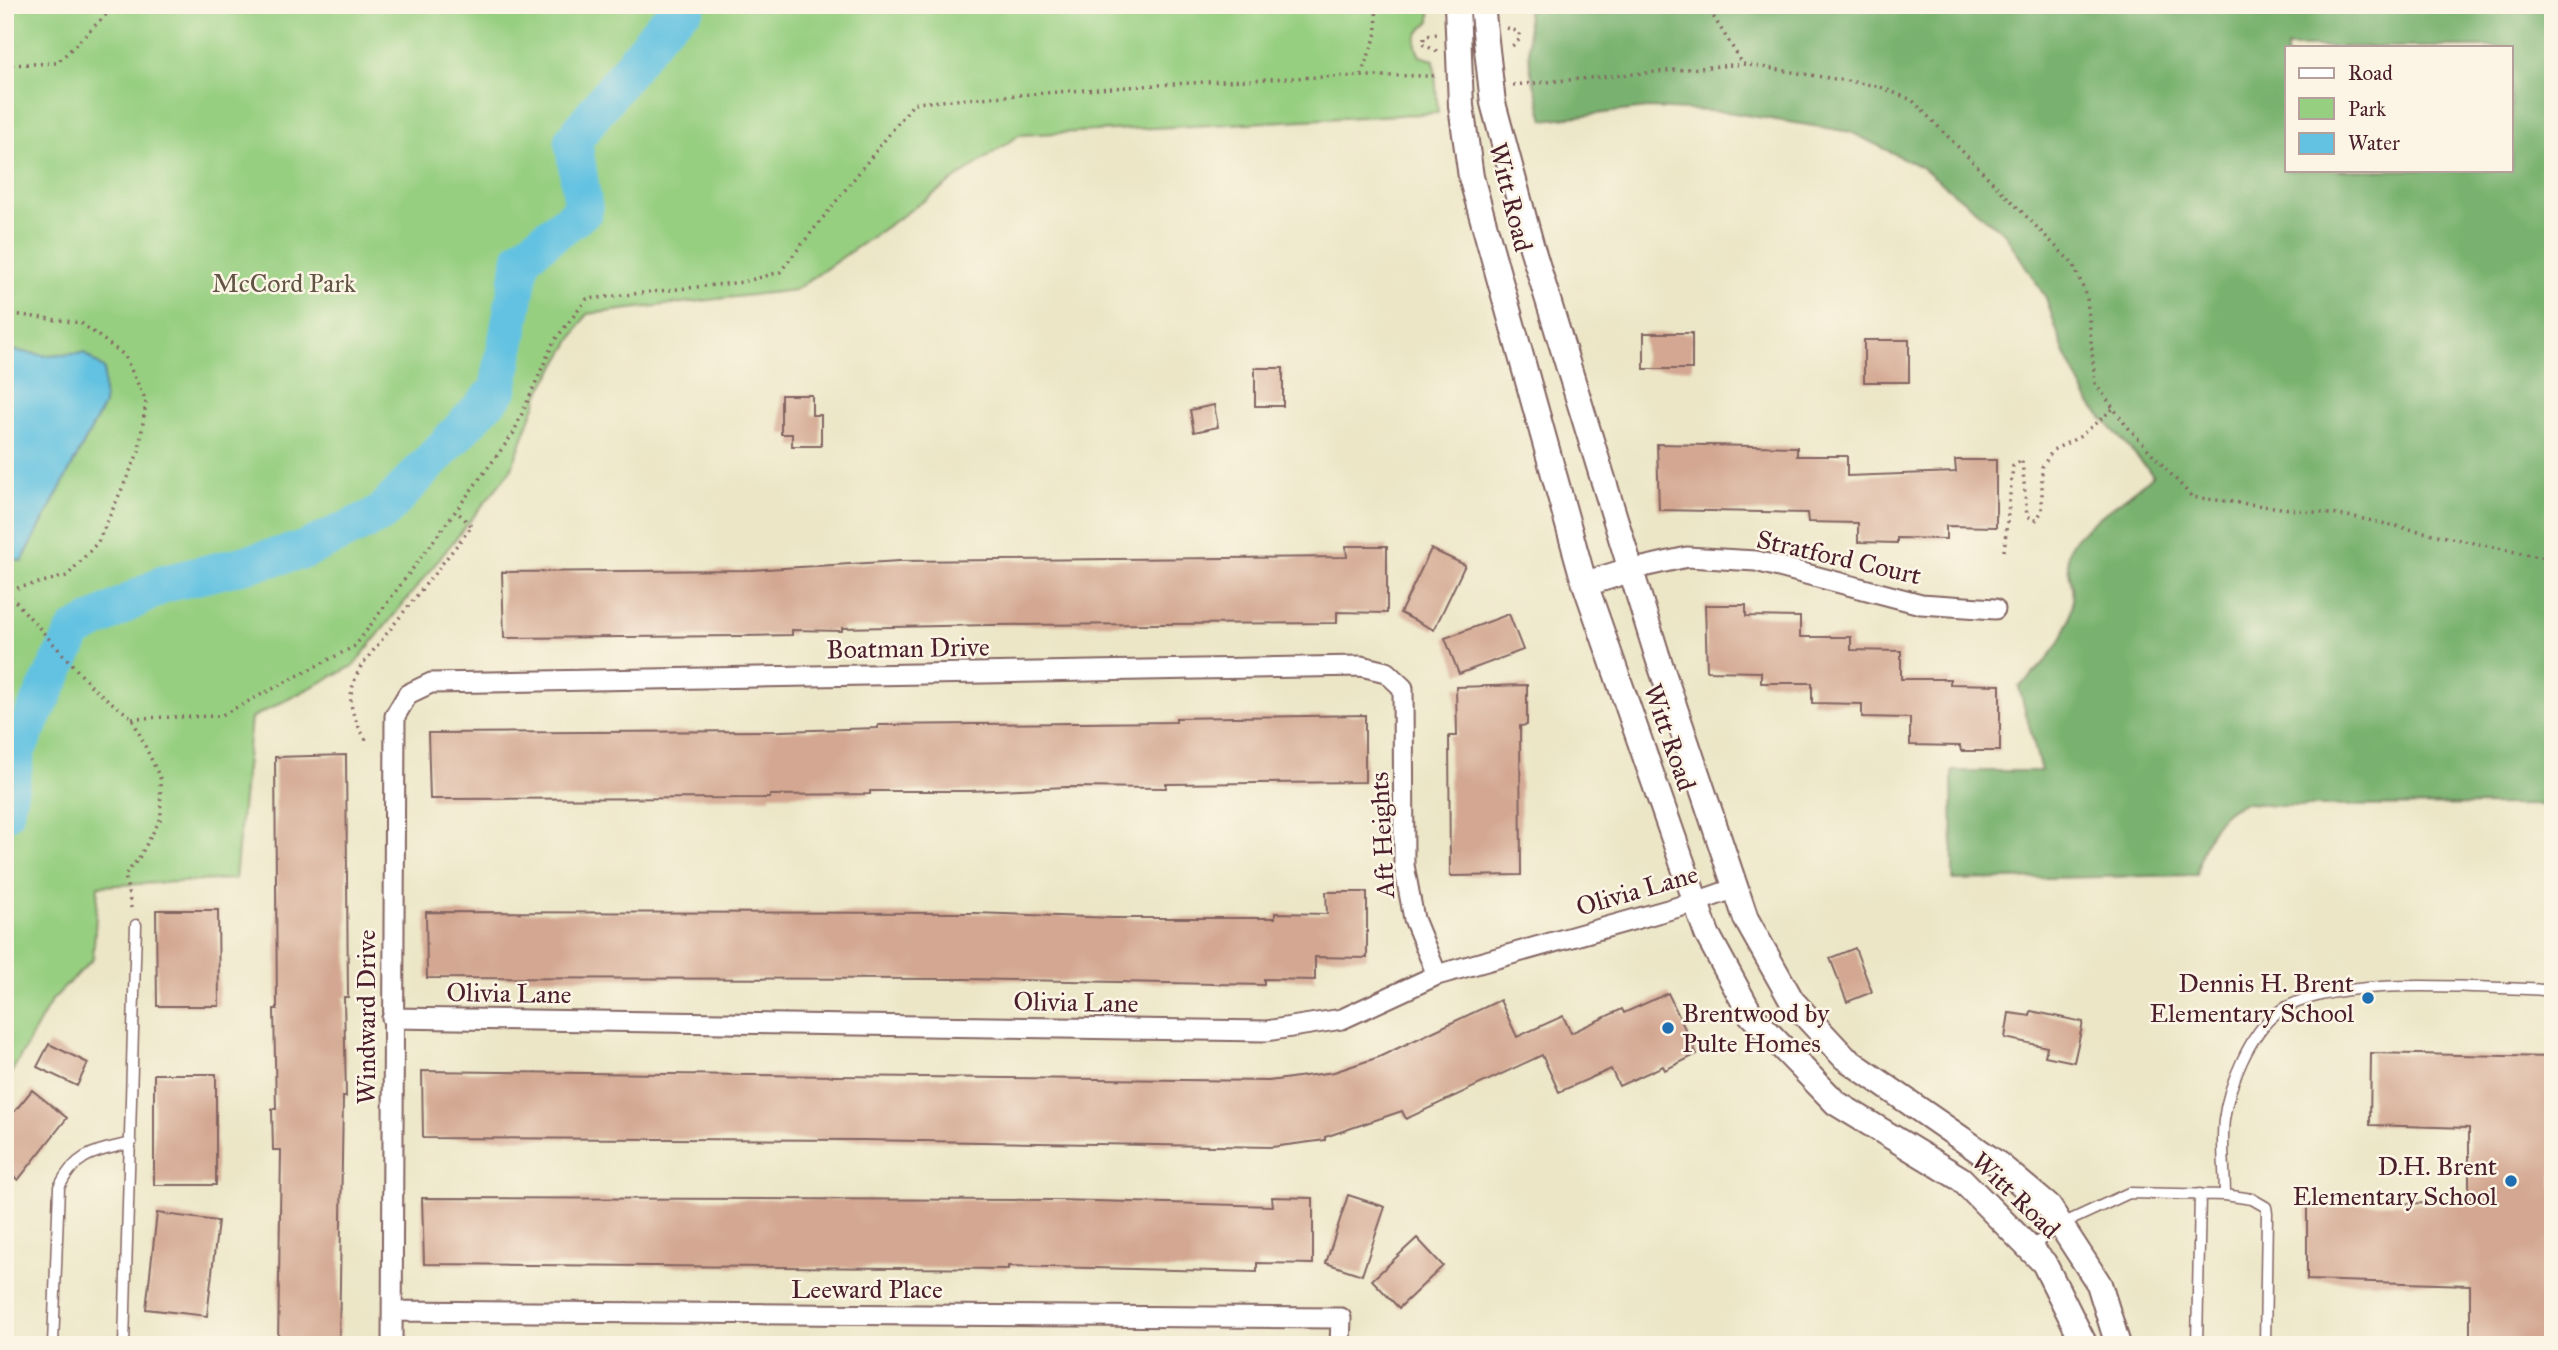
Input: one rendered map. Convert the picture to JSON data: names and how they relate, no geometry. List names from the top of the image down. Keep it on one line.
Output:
{"streets":{"street":["Witt Road","Stratford Court","Boatman Drive","Aft Heights","Olivia Lane","Windward Drive","Leeward Place"]},"crossings":[["Witt Road","Stratford Court"],["Witt Road","Olivia Lane"],["Boatman Drive","Aft Heights"],["Boatman Drive","Windward Drive"],["Aft Heights","Olivia Lane"],["Olivia Lane","Windward Drive"],["Windward Drive","Leeward Place"]],"parks":["McCord Park"],"places":["Dennis H. Brent Elementary School","Brentwood by Pulte Homes","D.H. Brent Elementary School"],"legend":["Road","Park","Water"]}
